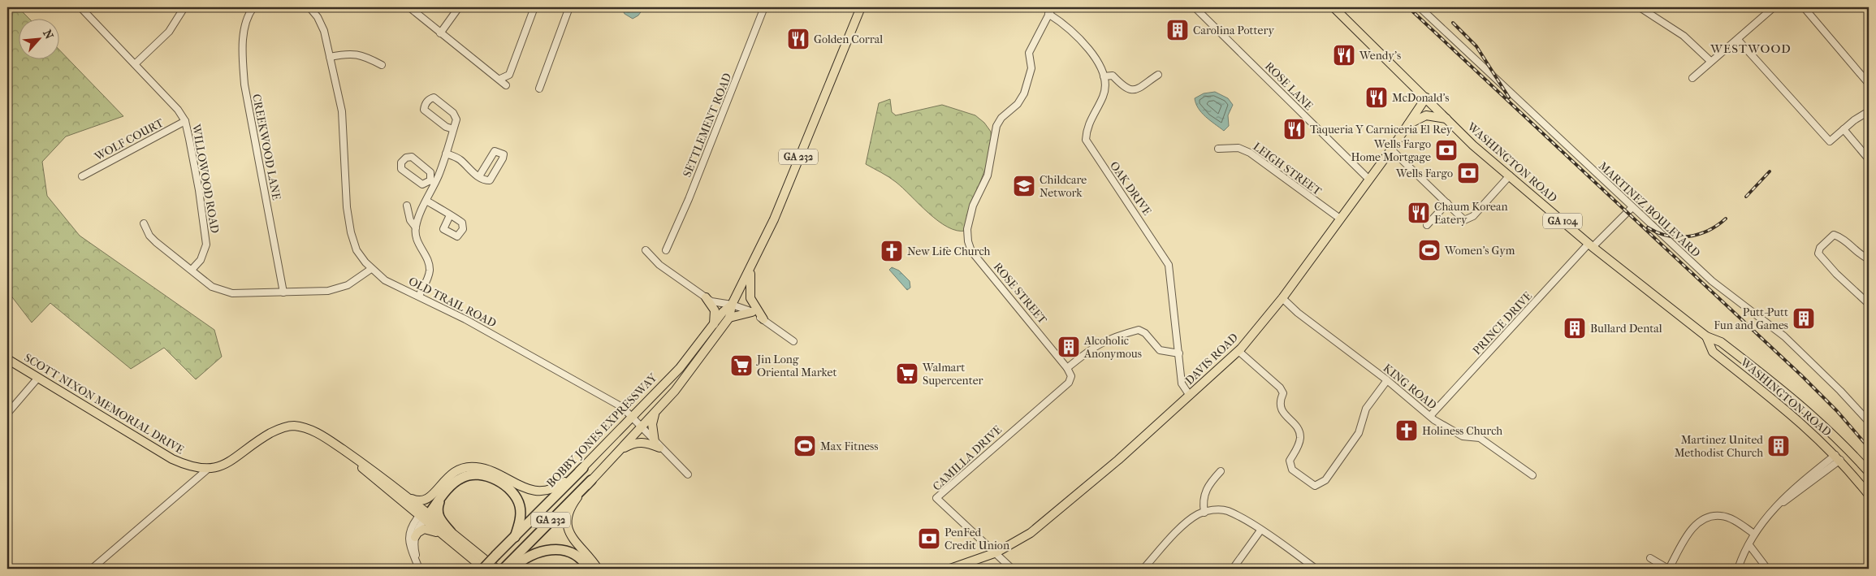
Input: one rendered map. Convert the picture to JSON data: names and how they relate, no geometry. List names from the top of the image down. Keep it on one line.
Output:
{"streets":{"highway":["GA 232","BOBBY JONES EXPRESSWAY"],"main road":["WASHINGTON ROAD","GA 104","DAVIS ROAD","SCOTT NIXON MEMORIAL DRIVE"],"street":["ROSE LANE","SETTLEMENT ROAD","WOLF COURT","CREEKWOOD LANE","LEIGH STREET","WILLOWOOD ROAD","OAK DRIVE","MARTINEZ BOULEVARD","ROSE STREET","OLD TRAIL ROAD","PRINCE DRIVE","KING ROAD","CAMILLA DRIVE"]},"crossings":[["ROSE LANE","DAVIS ROAD"],["WOLF COURT","WILLOWOOD ROAD"],["WASHINGTON ROAD","PRINCE DRIVE"],["WASHINGTON ROAD","DAVIS ROAD"],["LEIGH STREET","DAVIS ROAD"],["OAK DRIVE","DAVIS ROAD"],["MARTINEZ BOULEVARD","PRINCE DRIVE"],["ROSE STREET","CAMILLA DRIVE"],["OLD TRAIL ROAD","BOBBY JONES EXPRESSWAY"],["PRINCE DRIVE","KING ROAD"],["DAVIS ROAD","KING ROAD"],["DAVIS ROAD","CAMILLA DRIVE"],["SCOTT NIXON MEMORIAL DRIVE","BOBBY JONES EXPRESSWAY"]],"districts":["WESTWOOD"],"places":{"building":["Carolina Pottery","Putt-Putt Fun and Games","Bullard Dental","Alcoholic Anonymous","Martinez United Methodist Church"],"restaurant":["Golden Corral","Wendy's","McDonald's","Taqueria Y Carniceria El Rey","Chaum Korean Eatery"],"bank":["Wells Fargo Home Mortgage","Wells Fargo","PenFed Credit Union"],"school or university":["Childcare Network"],"sports":["Women's Gym","Max Fitness"],"church":["New Life Church","Holiness Church"],"supermarket":["Jin Long Oriental Market","Walmart Supercenter"]},"north":"top right"}
